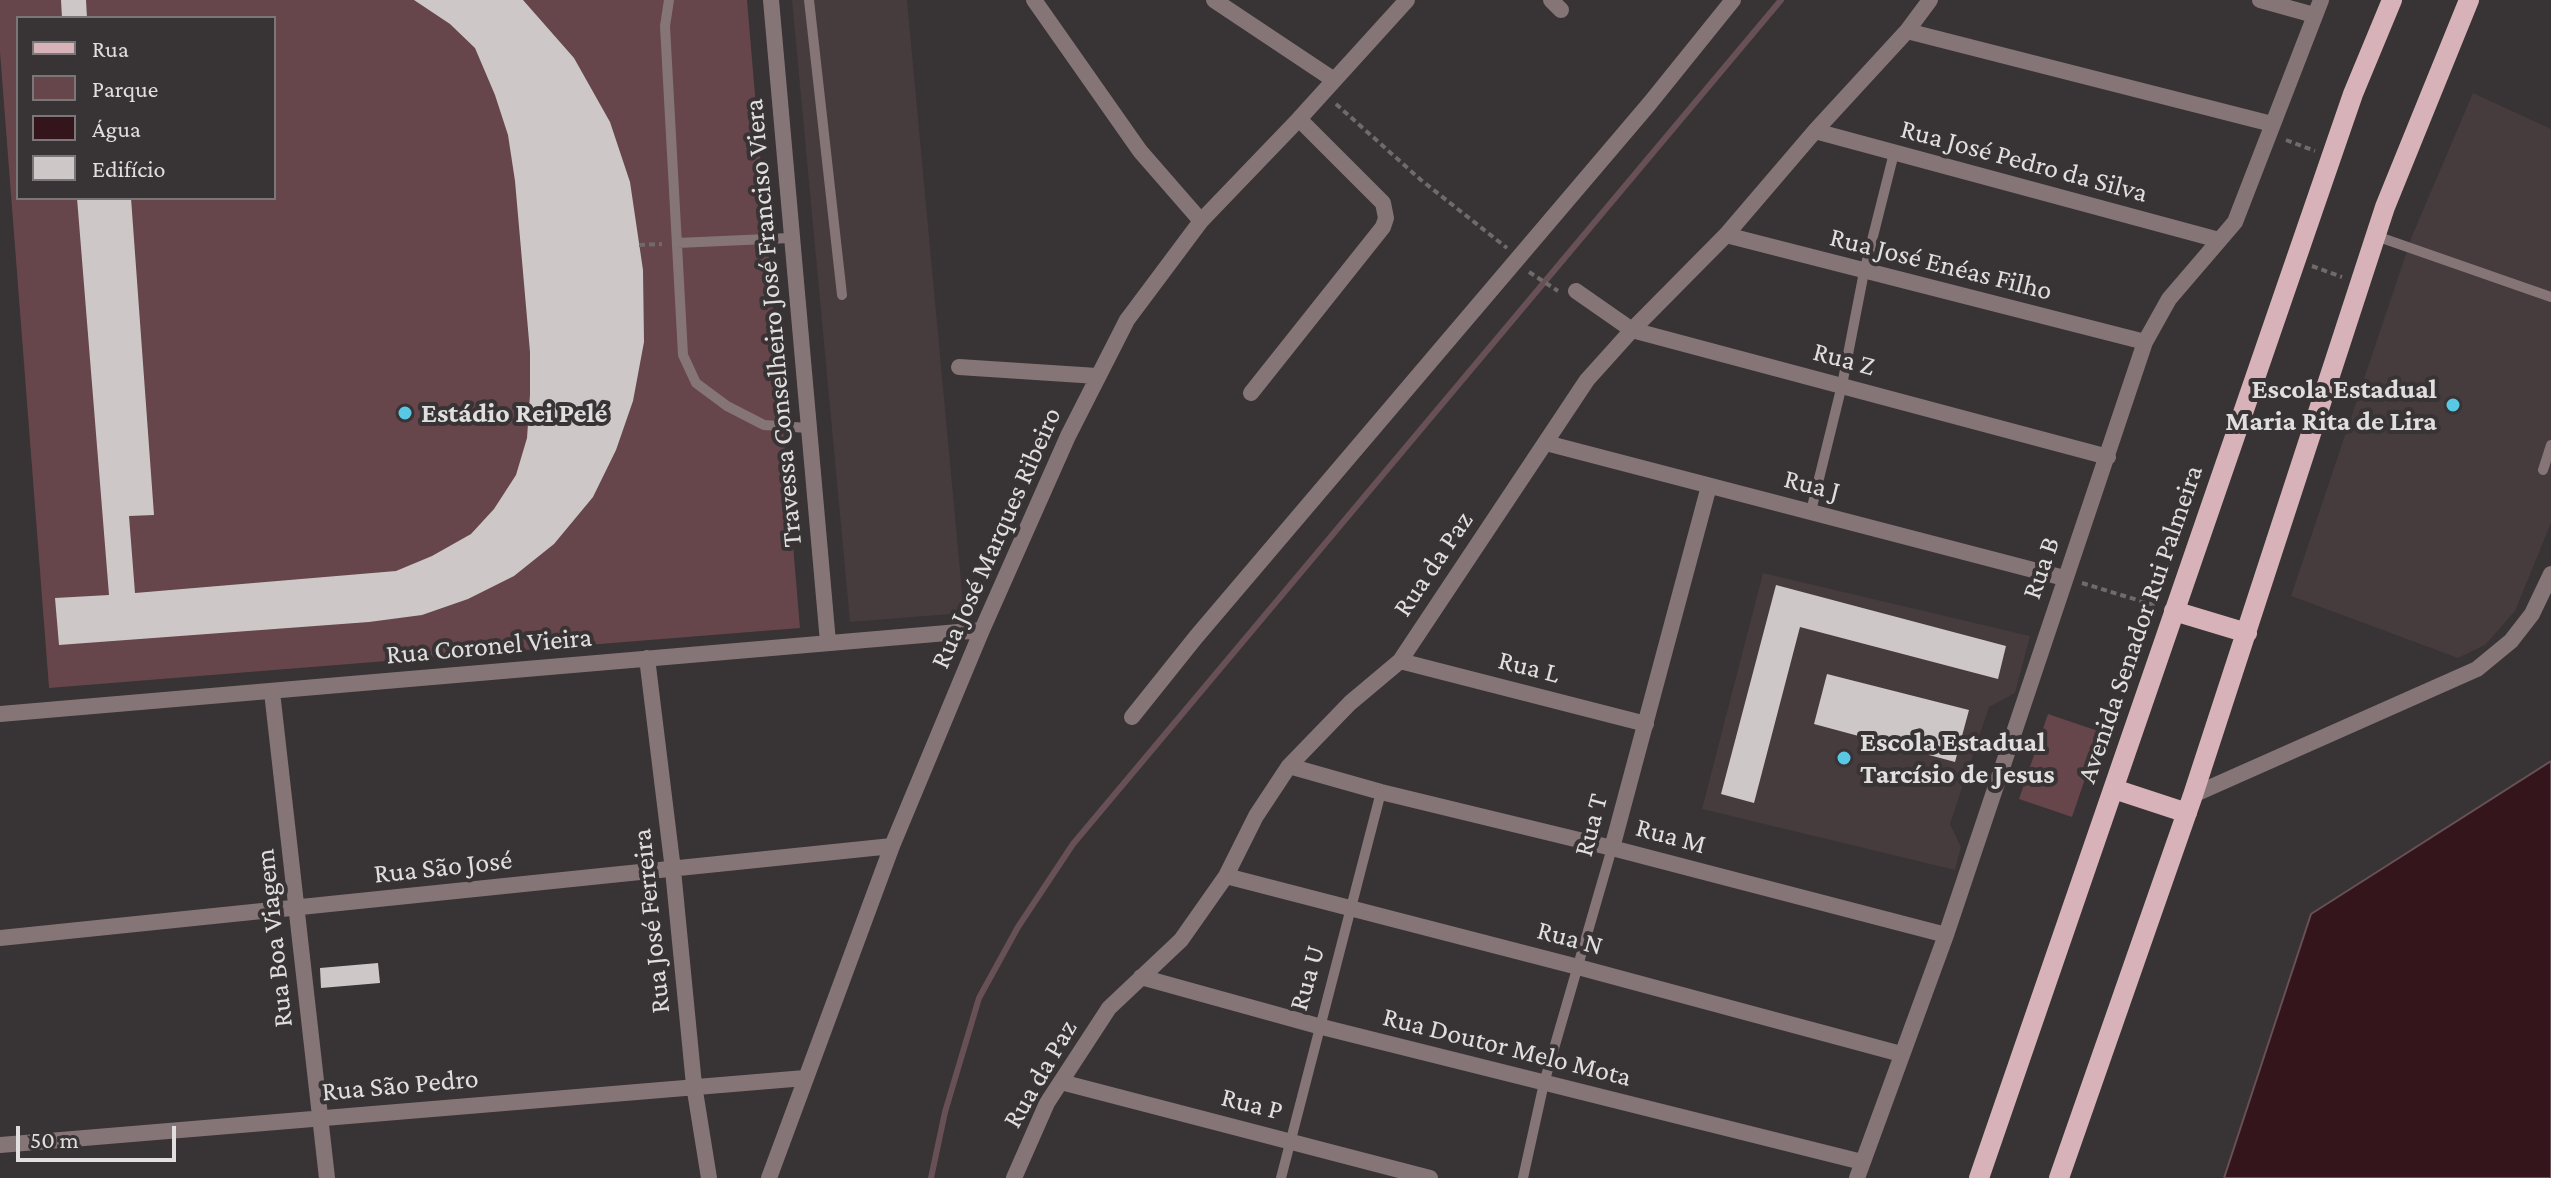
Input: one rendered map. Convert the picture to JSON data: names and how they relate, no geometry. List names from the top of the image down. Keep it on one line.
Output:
{"streets":{"main road":["Avenida Senador Rui Palmeira"],"street":["Rua José Pedro da Silva","Rua José Enéas Filho","Travessa Conselheiro José Franciso Viera","Rua Z","Rua J","Rua José Marques Ribeiro","Rua da Paz","Rua B","Rua Coronel Vieira","Rua L","Rua T","Rua M","Rua São José","Rua José Ferreira","Rua Boa Viagem","Rua N","Rua Doutor Melo Mota","Rua São Pedro","Rua P"],"lane":["Rua U"]},"crossings":[["Rua José Pedro da Silva","Rua da Paz"],["Rua José Pedro da Silva","Rua B"],["Rua José Enéas Filho","Rua da Paz"],["Rua José Enéas Filho","Rua B"],["Travessa Conselheiro José Franciso Viera","Rua Coronel Vieira"],["Rua Z","Rua da Paz"],["Rua Z","Rua B"],["Rua J","Rua da Paz"],["Rua J","Rua B"],["Rua J","Rua T"],["Rua José Marques Ribeiro","Rua Coronel Vieira"],["Rua José Marques Ribeiro","Rua São José"],["Rua José Marques Ribeiro","Rua São Pedro"],["Rua da Paz","Rua L"],["Rua da Paz","Rua M"],["Rua da Paz","Rua N"],["Rua da Paz","Rua Doutor Melo Mota"],["Rua da Paz","Rua P"],["Rua B","Rua M"],["Rua B","Rua N"],["Rua B","Rua Doutor Melo Mota"],["Rua Coronel Vieira","Rua José Ferreira"],["Rua Coronel Vieira","Rua Boa Viagem"],["Rua L","Rua T"],["Rua T","Rua M"],["Rua T","Rua N"],["Rua T","Rua Doutor Melo Mota"],["Rua M","Rua U"],["Rua São José","Rua José Ferreira"],["Rua São José","Rua Boa Viagem"],["Rua José Ferreira","Rua São Pedro"],["Rua Boa Viagem","Rua São Pedro"],["Rua N","Rua U"],["Rua U","Rua Doutor Melo Mota"],["Rua U","Rua P"]],"places":["Escola Estadual Maria Rita de Lira","Estádio Rei Pelé","Escola Estadual Tarcísio de Jesus"],"legend":["Rua","Parque","Água","Edifício"],"scale_bar":"50 m"}
